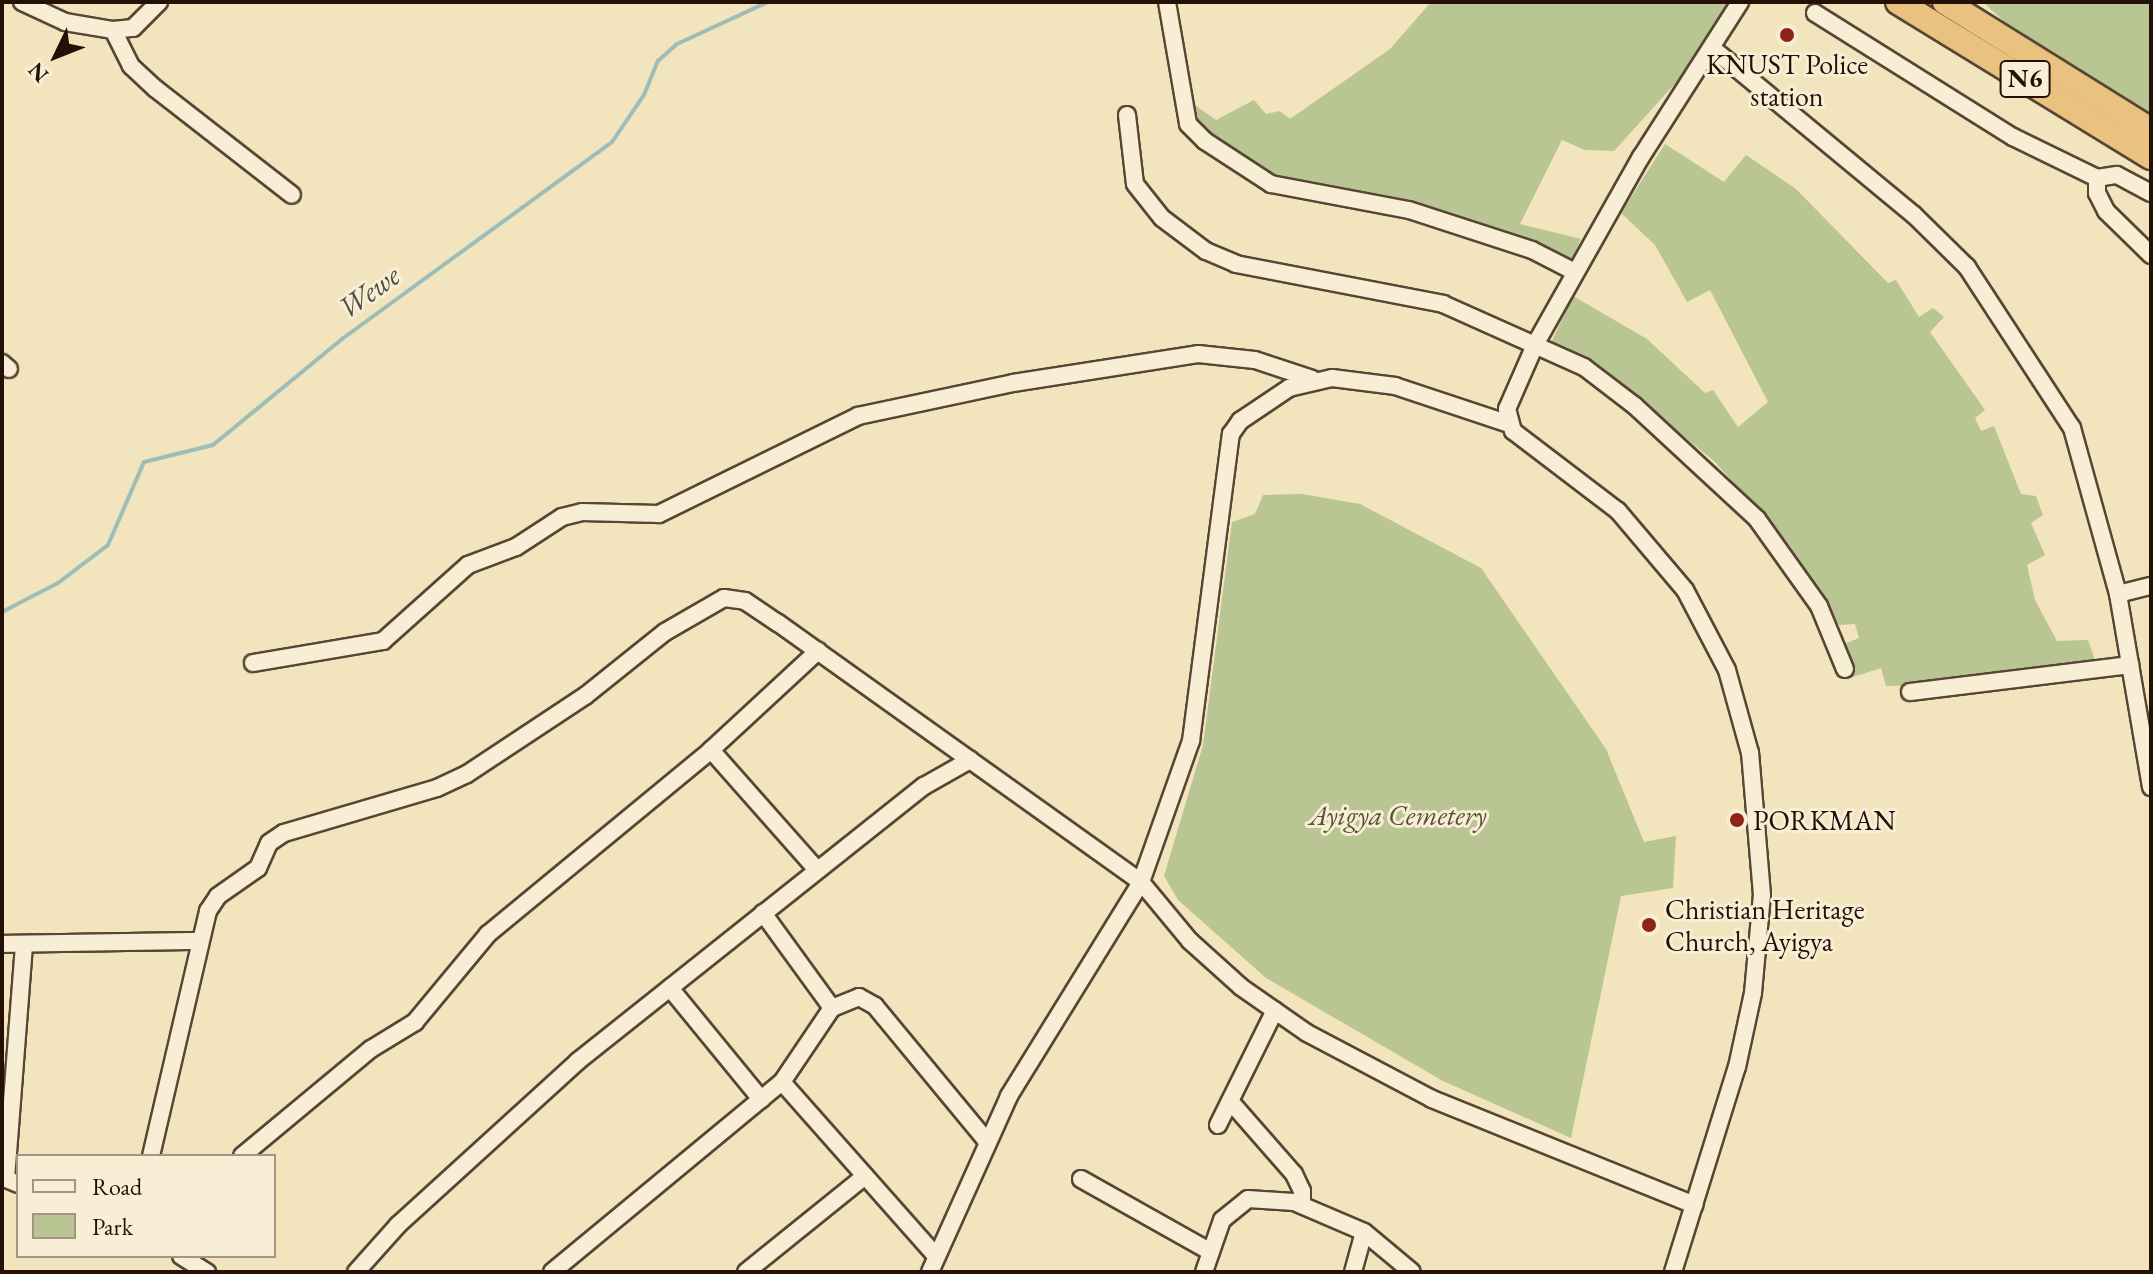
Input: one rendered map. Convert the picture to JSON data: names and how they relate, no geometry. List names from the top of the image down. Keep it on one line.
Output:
{"streets":{"highway":["N6"]},"water":["Wewe"],"parks":["Ayigya Cemetery"],"places":["KNUST Police station","PORKMAN","Christian Heritage Church, Ayigya"],"legend":["Road","Park"],"north":"bottom left"}
